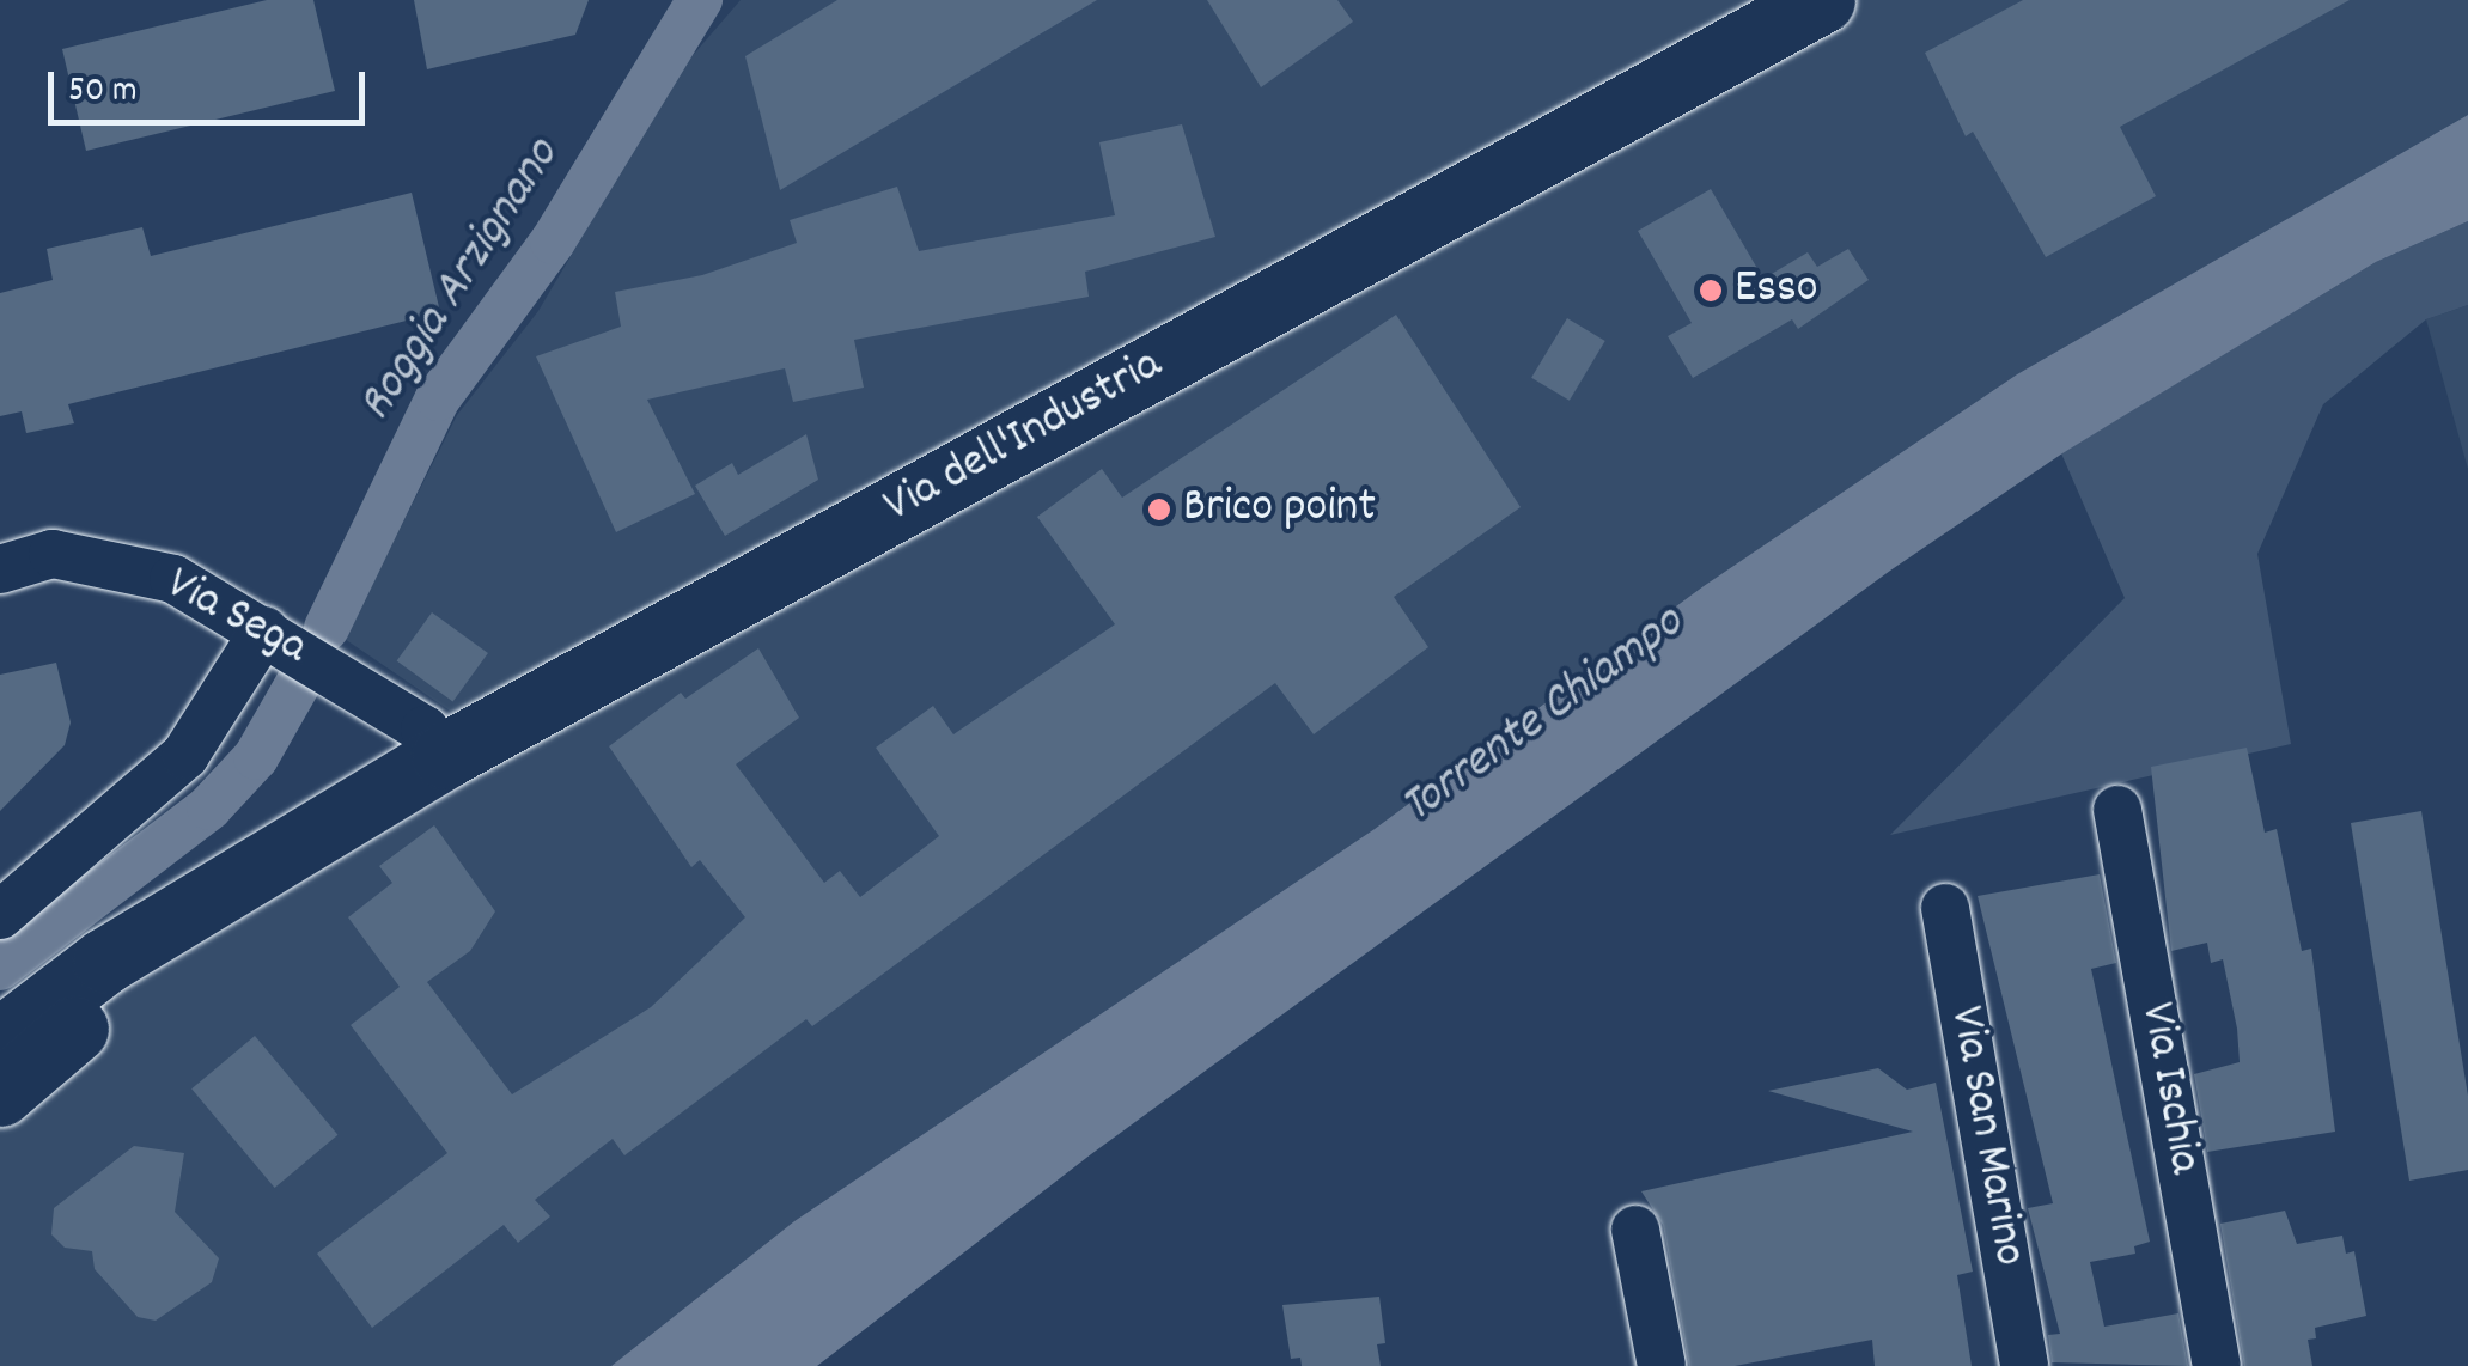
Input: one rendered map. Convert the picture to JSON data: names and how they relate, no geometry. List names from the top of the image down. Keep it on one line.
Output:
{"streets":{"main road":["Via dell'Industria"],"street":["Via Sega","Via Ischia","Via San Marino"]},"crossings":[["Via dell'Industria","Via Sega"]],"water":["Roggia Arzignano","Torrente Chiampo"],"places":["Esso","Brico point"],"scale_bar":"50 m"}
